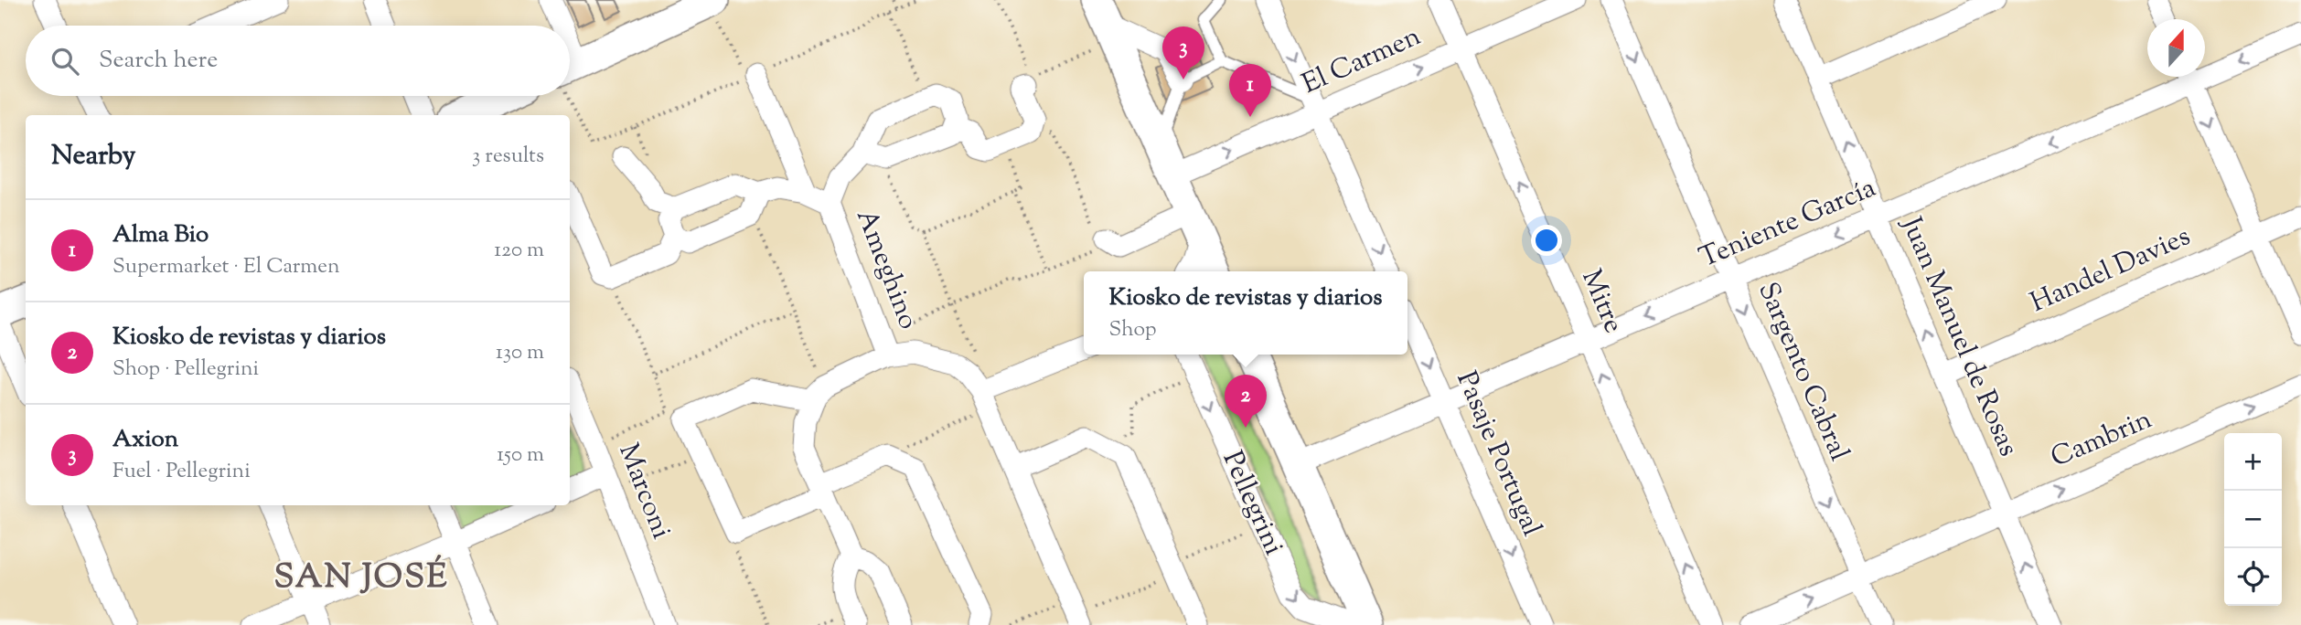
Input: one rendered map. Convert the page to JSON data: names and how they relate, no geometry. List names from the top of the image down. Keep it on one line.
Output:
{"streets":{"street":["El Carmen","Teniente García","Ameghino","Handel Davies","Mitre","Juan Manuel de Rosas","Sargento Cabral","Cambrin","Pasaje Portugal","Marconi","Pellegrini"]},"crossings":[["El Carmen","Mitre"],["Teniente García","Mitre"],["Teniente García","Juan Manuel de Rosas"],["Teniente García","Sargento Cabral"],["Teniente García","Pasaje Portugal"],["Teniente García","Pellegrini"],["Handel Davies","Juan Manuel de Rosas"],["Juan Manuel de Rosas","Cambrin"],["Sargento Cabral","Cambrin"]],"one_way":["El Carmen","Teniente García","Mitre","Juan Manuel de Rosas","Sargento Cabral","Cambrin","Pasaje Portugal"],"districts":["SAN JOSÉ"],"north":"top","page":{"search":"Search here","pins":["3","1","2"],"heading":["Nearby","3 results"],"list":[{"mark":"1","name":"Alma Bio","note":"Supermarket · El Carmen","value":"120 m"},{"mark":"2","name":"Kiosko de revistas y diarios","note":"Shop · Pellegrini","value":"130 m"},{"mark":"3","name":"Axion","note":"Fuel · Pellegrini","value":"150 m"}],"popup":["Kiosko de revistas y diarios","Shop"],"map_buttons":["+","−"]}}
